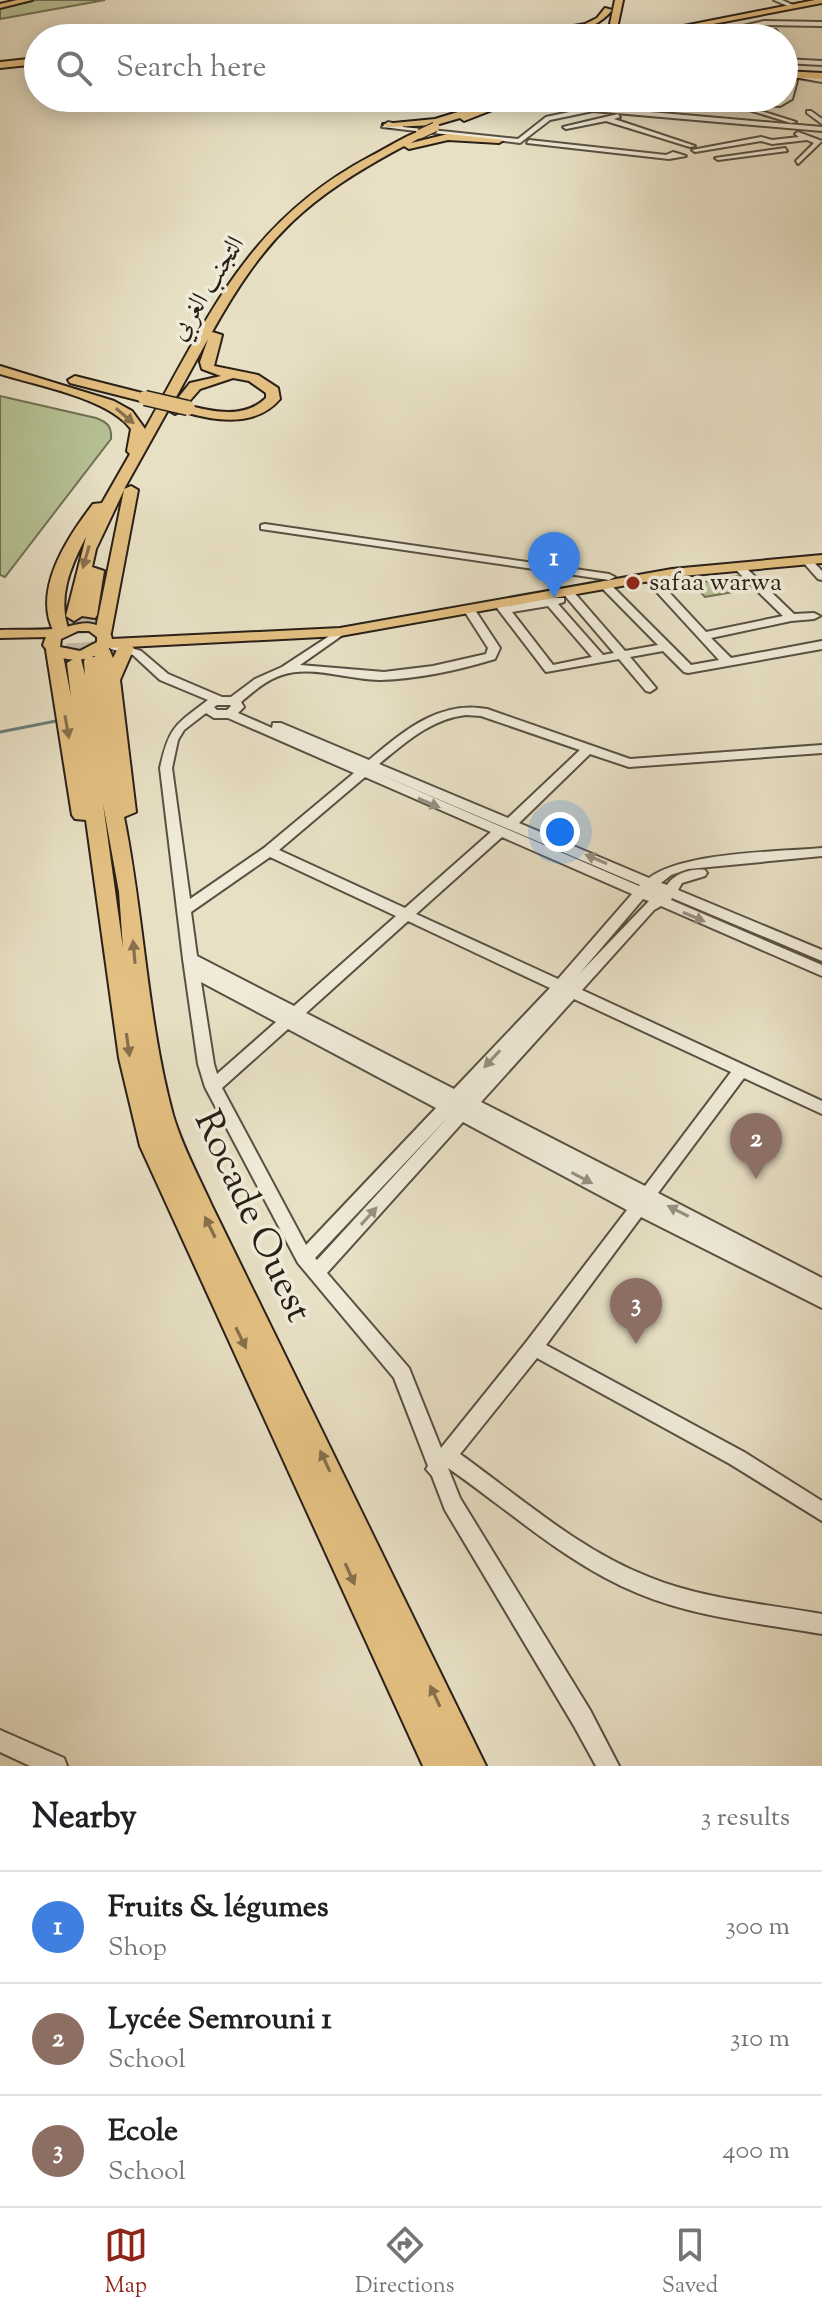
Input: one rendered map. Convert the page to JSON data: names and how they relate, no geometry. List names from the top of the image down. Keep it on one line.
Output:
{"streets":{"highway":["التجنب الغربي","Rocade Ouest"]},"places":["safaa warwa"],"page":{"search":"Search here","pins":["1","2","3"],"heading":["Nearby","3 results"],"list":[{"mark":"1","name":"Fruits & légumes","note":"Shop","value":"300 m"},{"mark":"2","name":"Lycée Semrouni 1","note":"School","value":"310 m"},{"mark":"3","name":"Ecole","note":"School","value":"400 m"}],"nav":["Map","Directions","Saved"]}}
